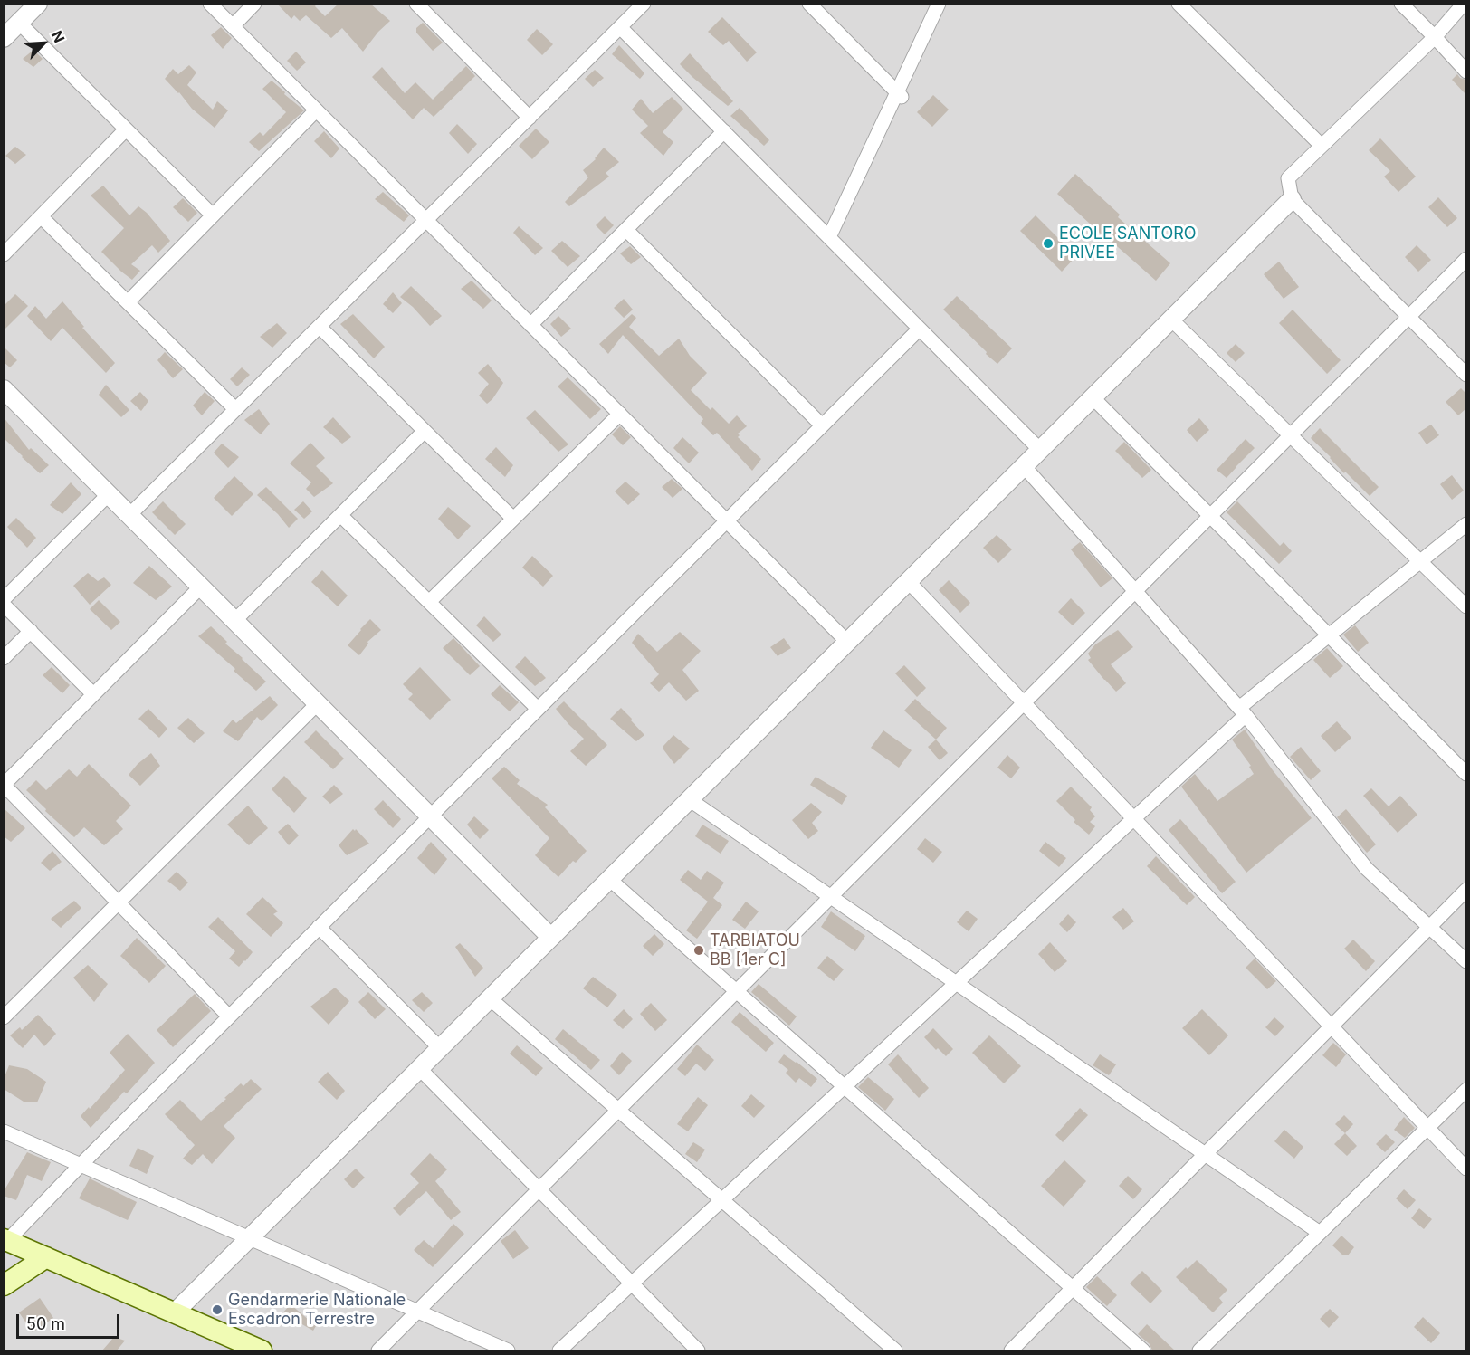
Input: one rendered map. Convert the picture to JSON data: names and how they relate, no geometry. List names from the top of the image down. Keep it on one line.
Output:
{"places":["ECOLE SANTORO PRIVEE","TARBIATOU BB [1er C]","Gendarmerie Nationale Escadron Terrestre"],"scale_bar":"50 m","north":"top right"}
